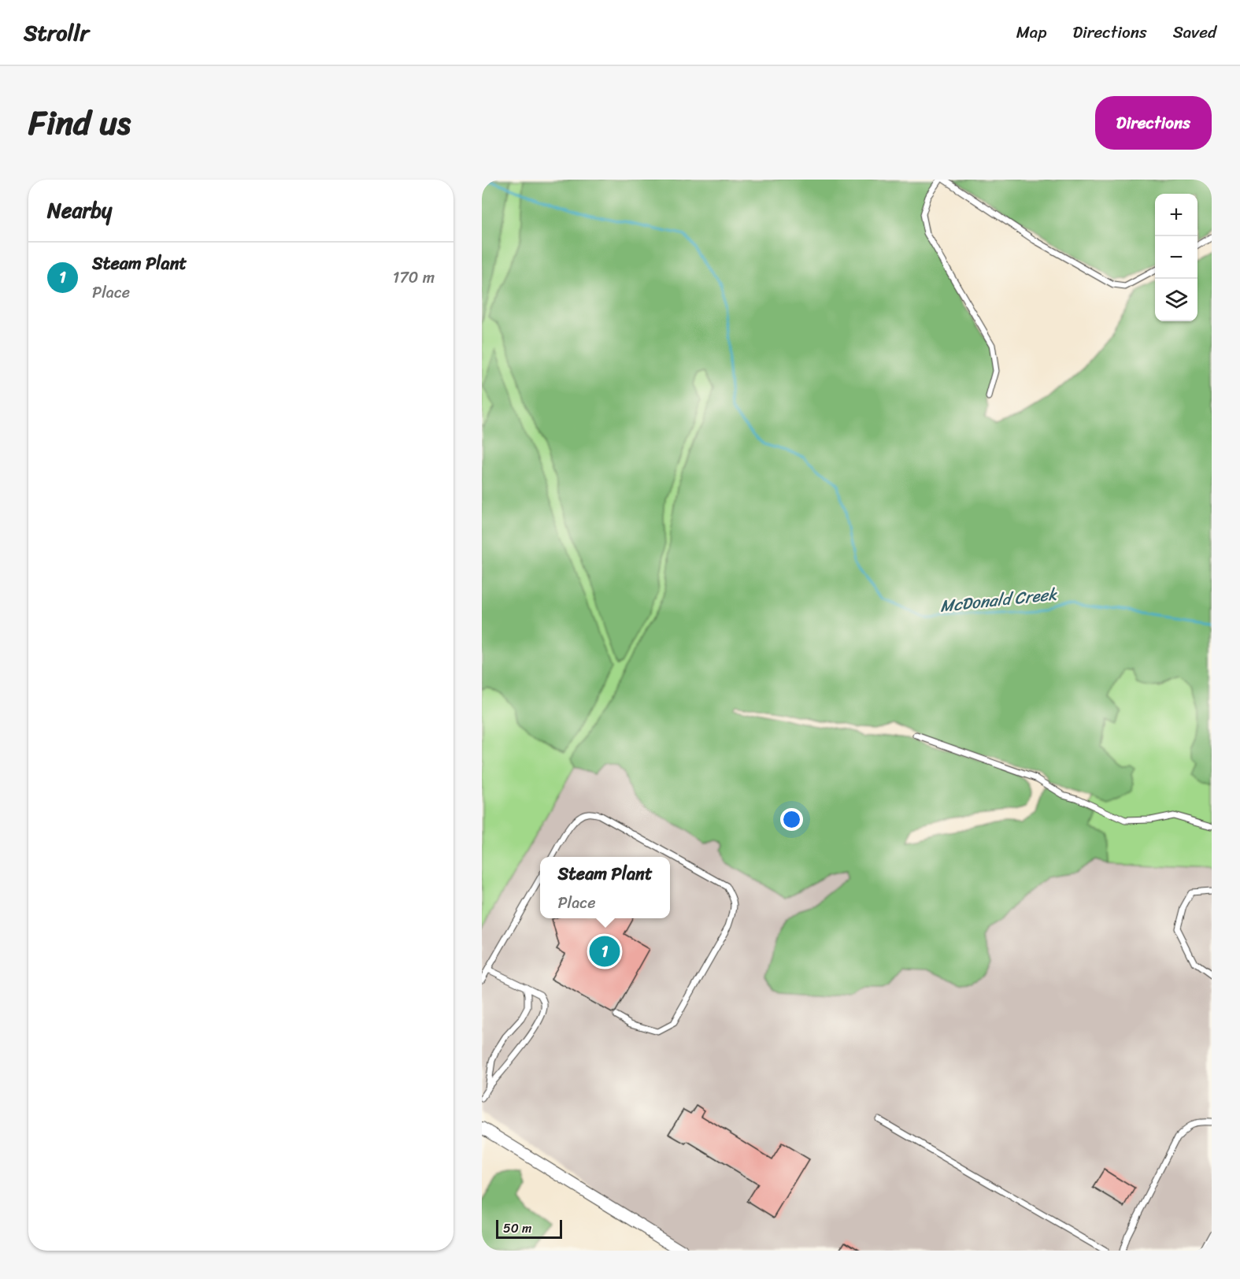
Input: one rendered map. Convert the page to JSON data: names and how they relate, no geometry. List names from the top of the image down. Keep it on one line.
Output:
{"water":["McDonald Creek"],"scale_bar":"50 m","page":{"header":"Strollr","nav":["Map","Directions","Saved"],"title":"Find us","buttons":"Directions","heading":"Nearby","map_buttons":["+","−"],"list":[{"mark":"1","name":"Steam Plant","note":"Place","value":"170 m"}],"popup":["Steam Plant","Place"],"pins":"1","scale":"50 m"}}
